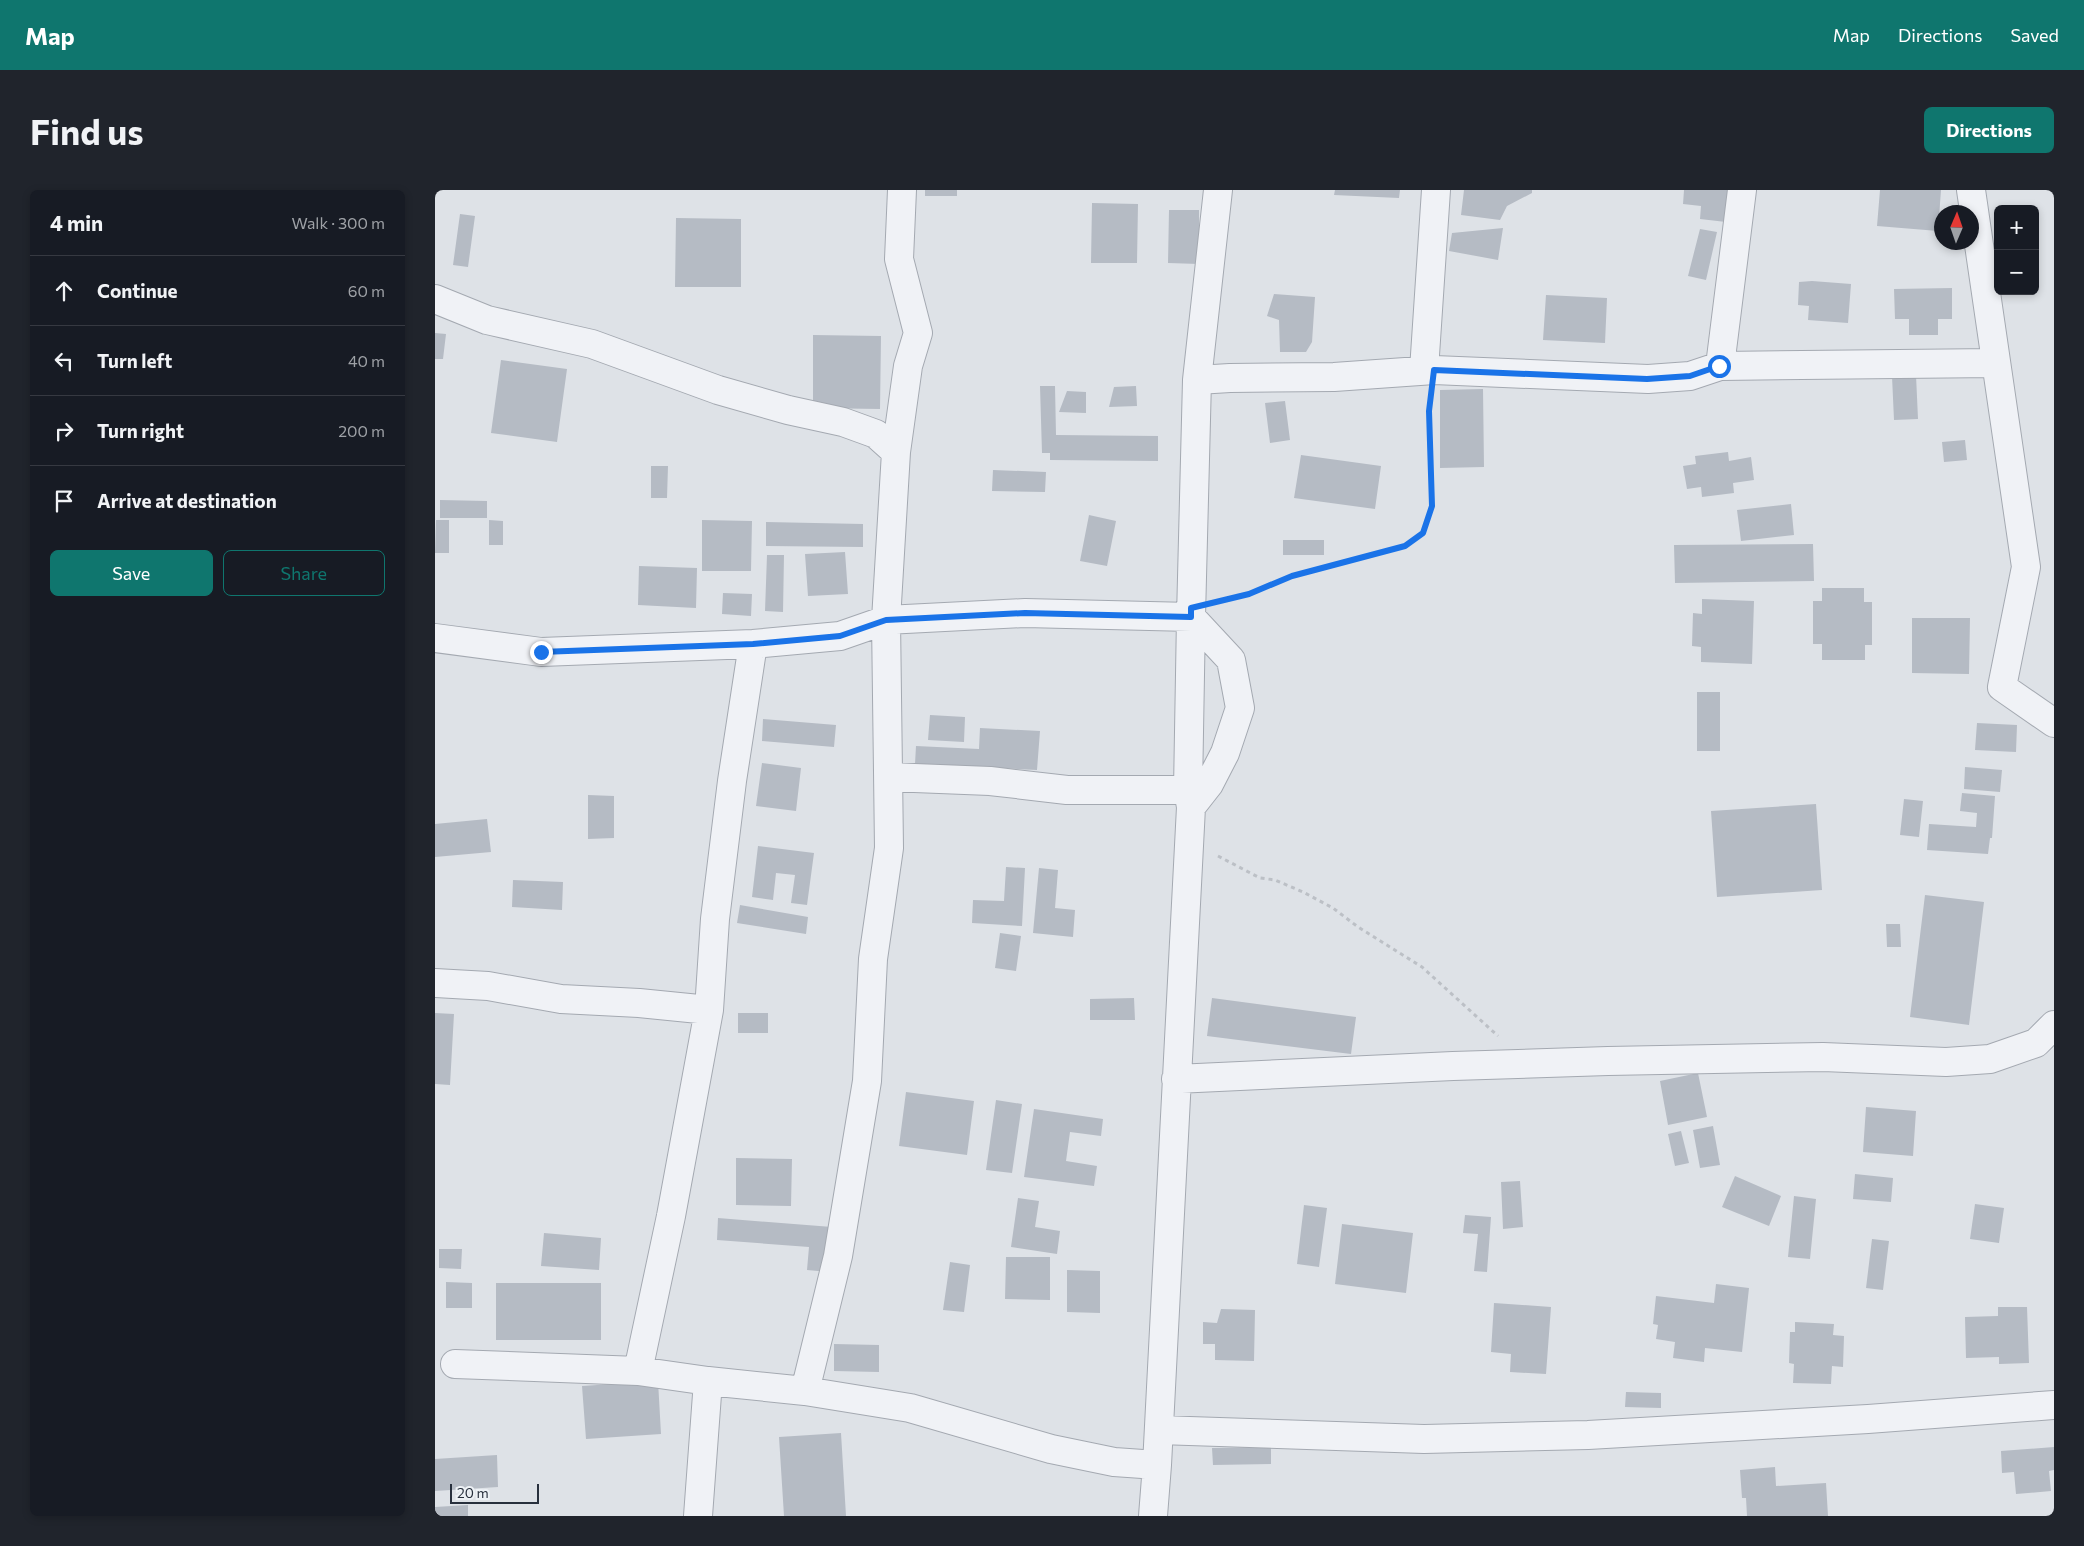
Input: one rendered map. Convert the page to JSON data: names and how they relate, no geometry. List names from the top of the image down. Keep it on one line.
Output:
{"scale_bar":"20 m","north":"top","page":{"header":"Map","nav":["Map","Directions","Saved"],"buttons":["Directions",["Save","Share"]],"title":"Find us","heading":["4 min","Walk · 300 m"],"map_buttons":["+","−"],"list":[["Continue","60 m"],["Turn left","40 m"],["Turn right","200 m"],"Arrive at destination"],"scale":"20 m"}}
